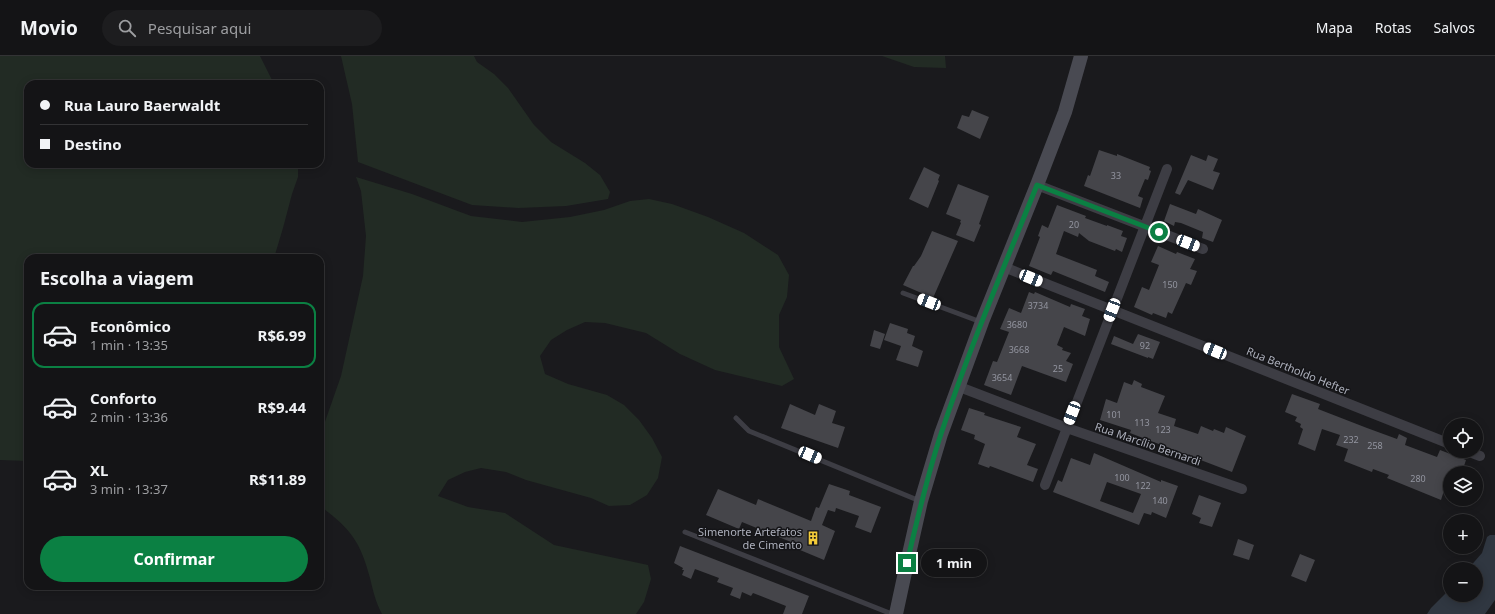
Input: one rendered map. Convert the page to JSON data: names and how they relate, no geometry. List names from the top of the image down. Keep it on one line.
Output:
{"streets":{"street":["Rua Bertholdo Hefter","Rua Marcílio Bernardi"]},"places":{"building":["Simenorte Artefatos de Cimento"]},"house_numbers":["33","20","150","3734","3680","92","3668","25","3654","101","113","123","232","258","100","280","122","140"],"page":{"header":"Movio","search":"Pesquisar aqui","nav":["Mapa","Rotas","Salvos"],"banner":["Rua Lauro Baerwaldt","Destino"],"heading":"Escolha a viagem","list":[{"name":"Econômico","note":"1 min · 13:35","value":"R$6.99"},{"name":"Conforto","note":"2 min · 13:36","value":"R$9.44"},{"name":"XL","note":"3 min · 13:37","value":"R$11.89"}],"map_buttons":["+","−"],"buttons":"Confirmar","bubble":"1 min"}}
